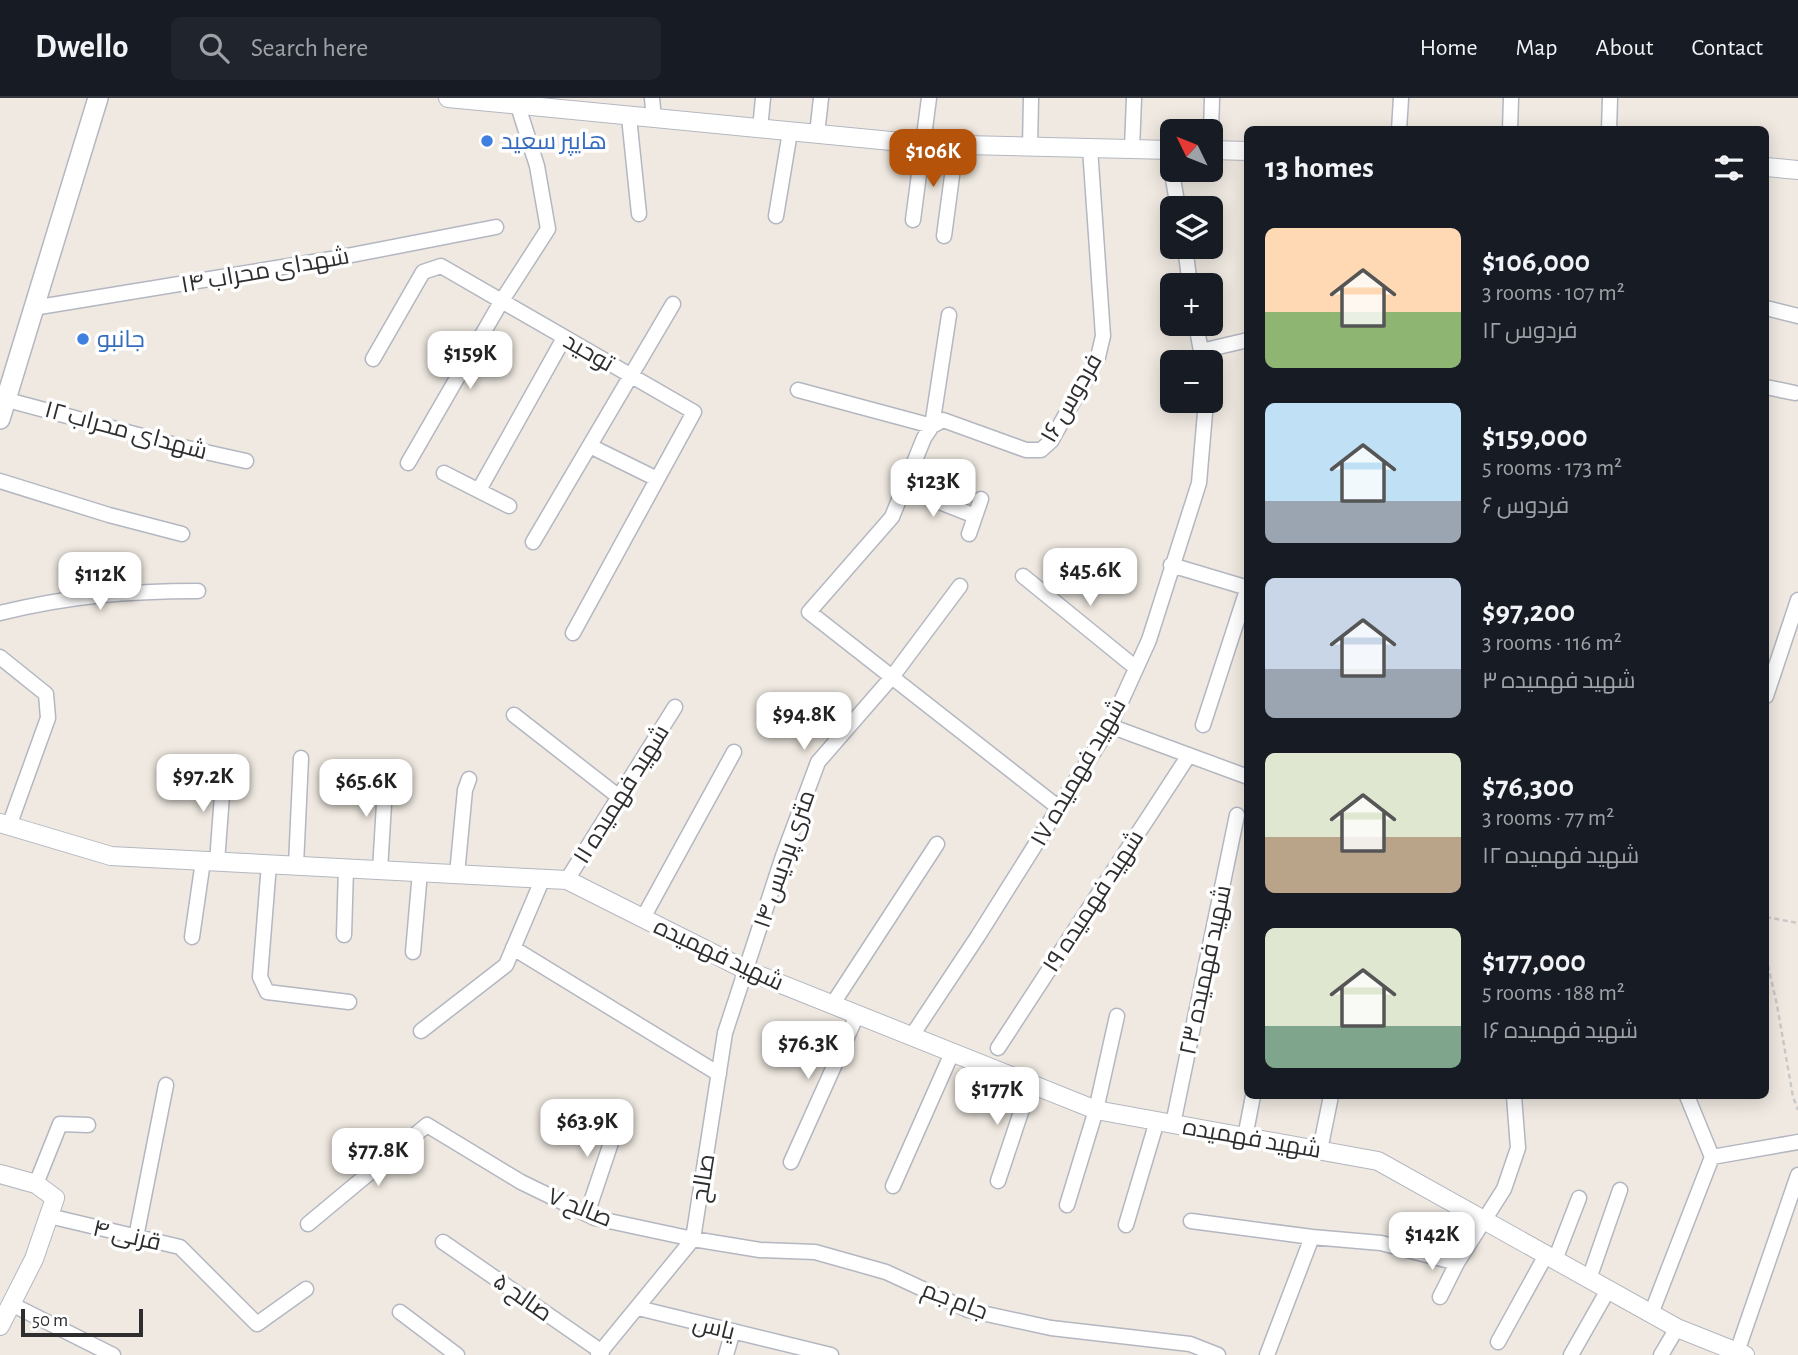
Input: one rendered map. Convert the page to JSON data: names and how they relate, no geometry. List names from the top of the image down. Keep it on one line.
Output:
{"streets":{"street":["شهدای محراب ۱۴","توحید","فردوس ۱۶","شهدای محراب ۱۲","شهید فهمیده ۱۷","شهید فهمیده ۱۱","۱۴ متری پردیس","شهید فهمیده ۱۹","شهید فهمیده","شهید فهمیده ۲۳","صالح","صالح ۷","قرنی ۴","صالح ۵","جام جم","یاس"]},"crossings":[["شهید فهمیده ۱۷","شهید فهمیده"],["شهید فهمیده ۱۱","شهید فهمیده"],["۱۴ متری پردیس","شهید فهمیده"],["۱۴ متری پردیس","صالح"],["شهید فهمیده","شهید فهمیده ۲۳"],["شهید فهمیده","صالح"],["صالح","صالح ۷"],["صالح","صالح ۵"],["صالح","جام جم"],["صالح","یاس"],["صالح ۷","جام جم"]],"places":["هایپر سعید","جانبو"],"scale_bar":"50 m","north":"top left","page":{"header":"Dwello","search":"Search here","nav":["Home","Map","About","Contact"],"map_buttons":["+","−"],"heading":"13 homes","price":["$106K","$159K","$123K","$45.6K","$112K","$94.8K","$97.2K","$65.6K","$76.3K","$177K","$63.9K","$77.8K","$142K"],"list":[{"name":"$106,000","note":"3 rooms · 107 m² · فردوس ۱۲"},{"name":"$159,000","note":"5 rooms · 173 m² · فردوس ۶"},{"name":"$97,200","note":"3 rooms · 116 m² · شهید فهمیده ۳"},{"name":"$76,300","note":"3 rooms · 77 m² · شهید فهمیده ۱۲"},{"name":"$177,000","note":"5 rooms · 188 m² · شهید فهمیده ۱۶"}],"scale":"50 m"}}
